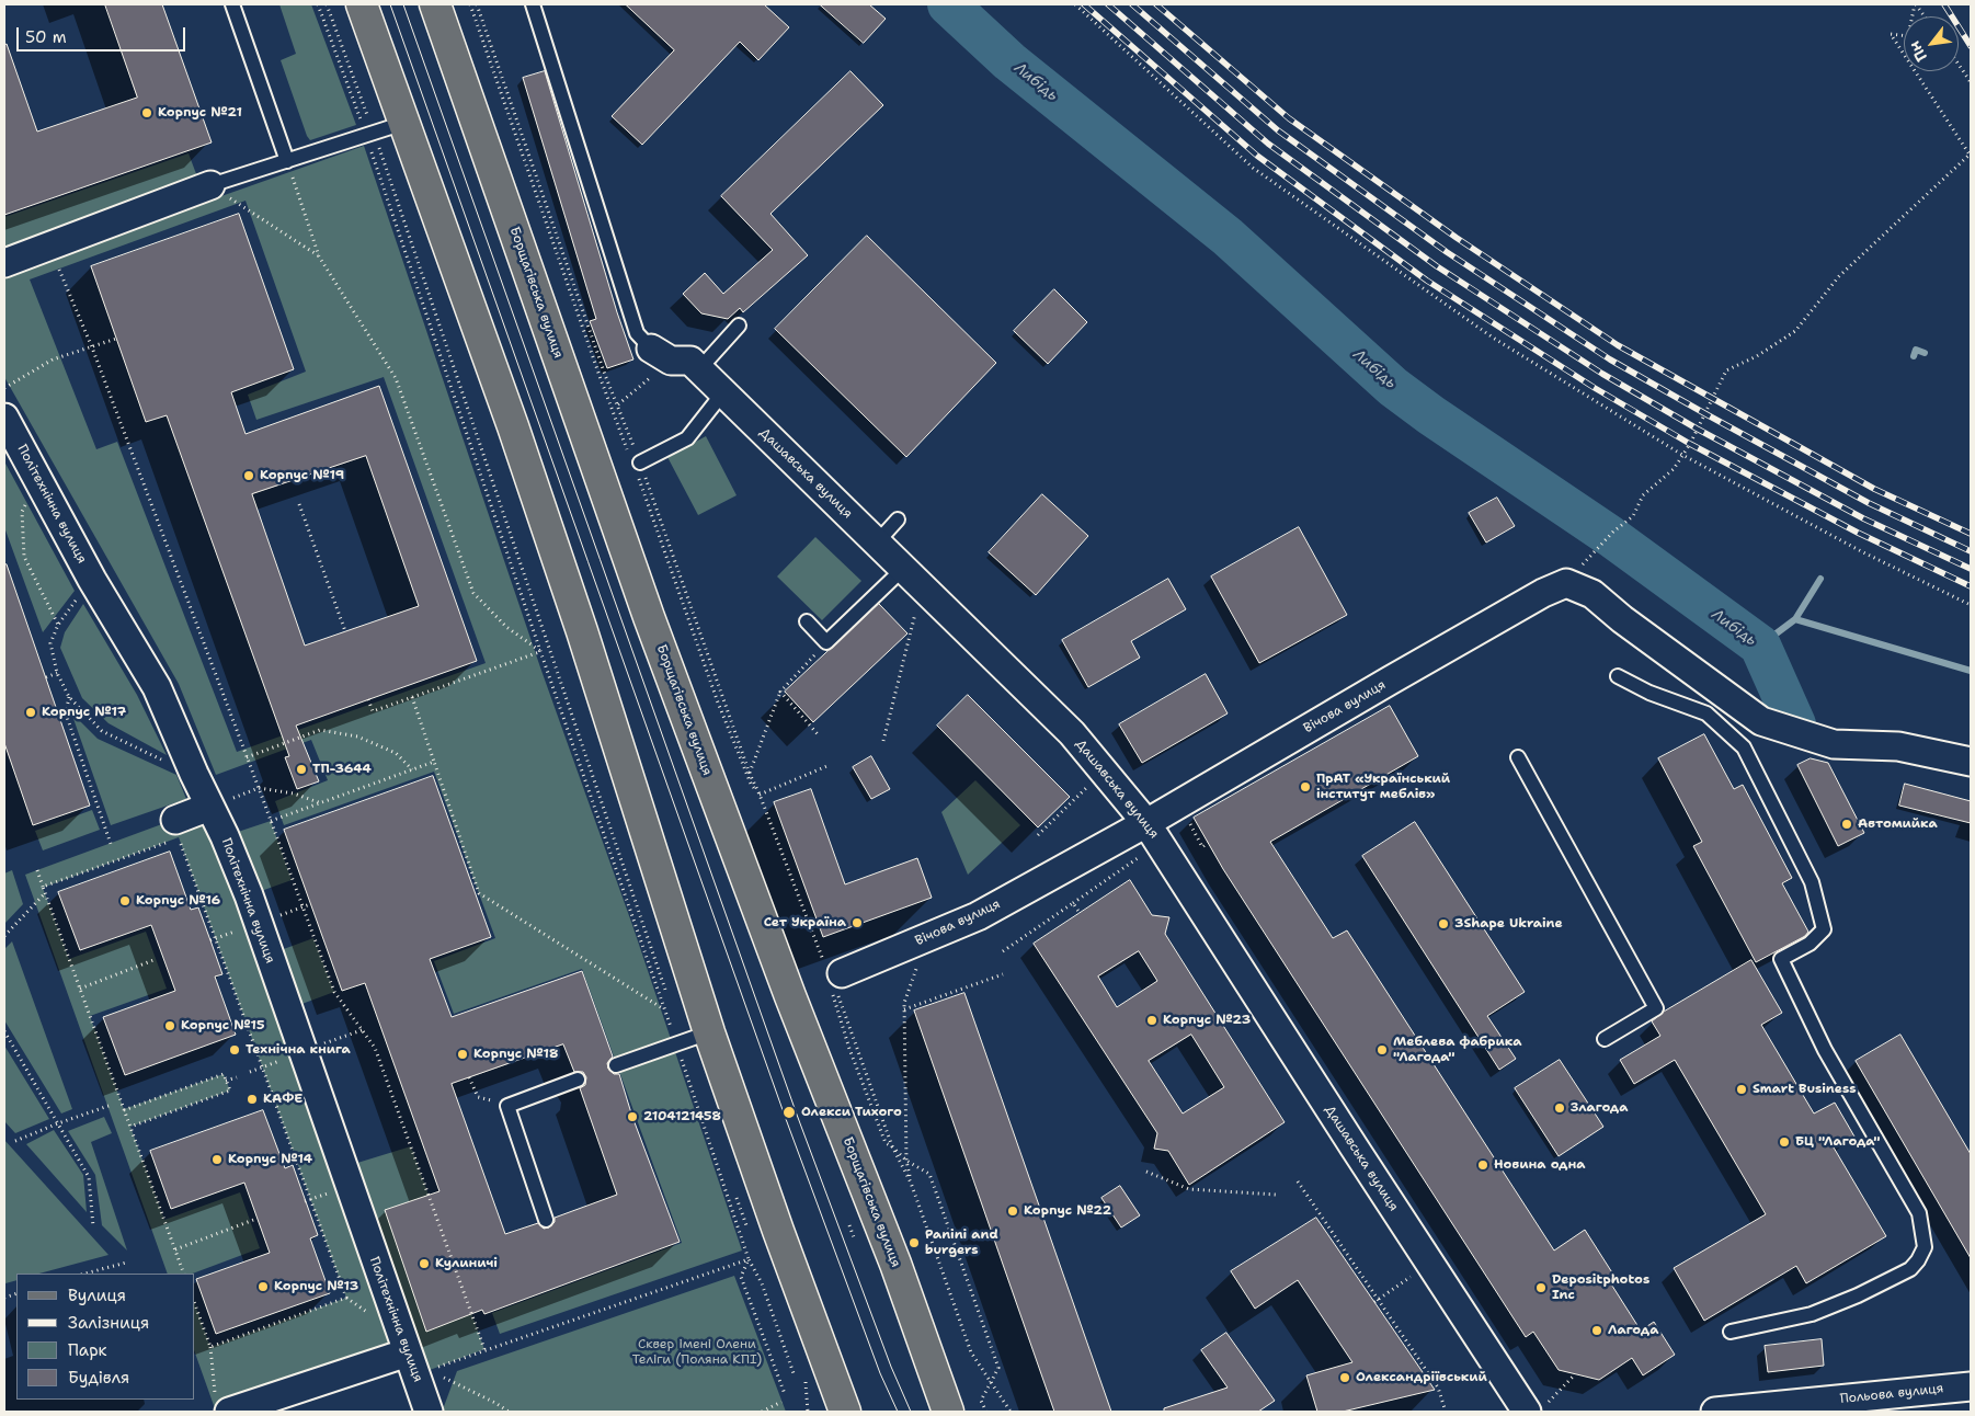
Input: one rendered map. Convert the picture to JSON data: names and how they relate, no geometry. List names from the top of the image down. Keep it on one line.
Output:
{"streets":{"main road":["Борщагівська вулиця"],"street":["Дашавська вулиця","Політехнічна вулиця","Вічова вулиця","Польова вулиця"]},"crossings":[["Дашавська вулиця","Вічова вулиця"]],"water":["Либідь"],"parks":["Сквер імені Олени Теліги (Поляна КПІ)"],"places":["Корпус №21","Корпус №19","Корпус №17","ТП-3644","ПрАТ «Український інститут меблів»","Автомийка","Корпус №16","Сет Україна","3Shape Ukraine","Корпус №23","Корпус №15","Технічна книга","Меблева фабрика \"Лагода\"","Корпус №18","Smart Business","КАФЕ","Злагода","Олекси Тихого","2104121458","БЦ \"Лагода\"","Корпус №14","Новина одна","Корпус №22","Panini and burgers","Кулиничі","Корпус №13","Depositphotos Inc","Лагода","Олександріївський"],"legend":["Вулиця","Залізниця","Парк","Будівля"],"scale_bar":"50 m","north":"bottom left"}
